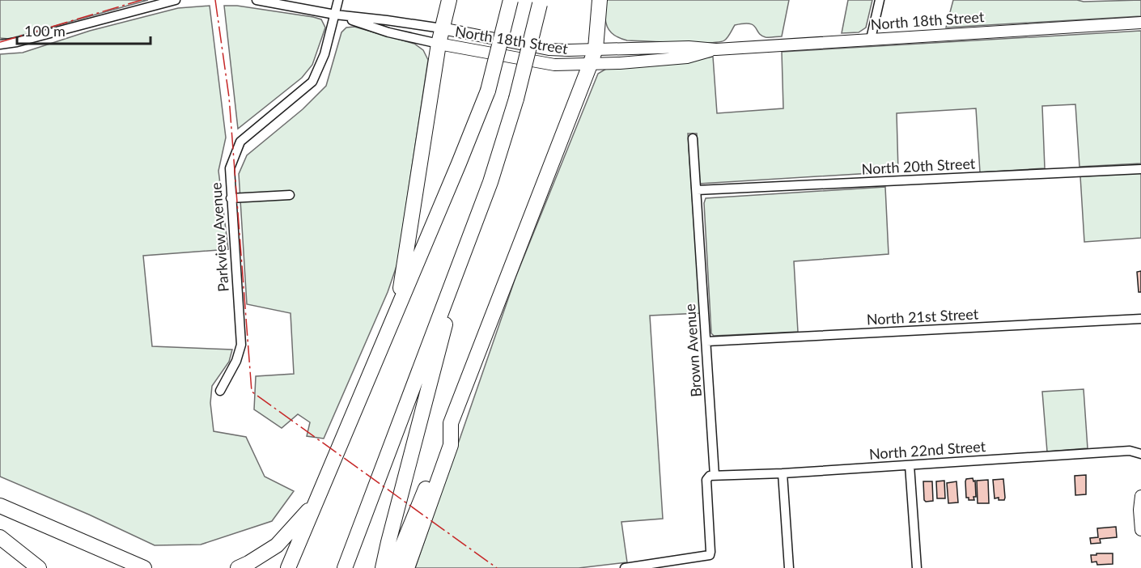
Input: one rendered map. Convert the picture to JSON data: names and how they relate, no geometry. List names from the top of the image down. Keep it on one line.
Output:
{"streets":{"main road":["North 18th Street"],"street":["North 20th Street","Parkview Avenue","North 21st Street","Brown Avenue","North 22nd Street"]},"crossings":[["North 18th Street","Parkview Avenue"],["North 20th Street","Brown Avenue"],["North 21st Street","Brown Avenue"],["Brown Avenue","North 22nd Street"]],"scale_bar":"100 m"}
